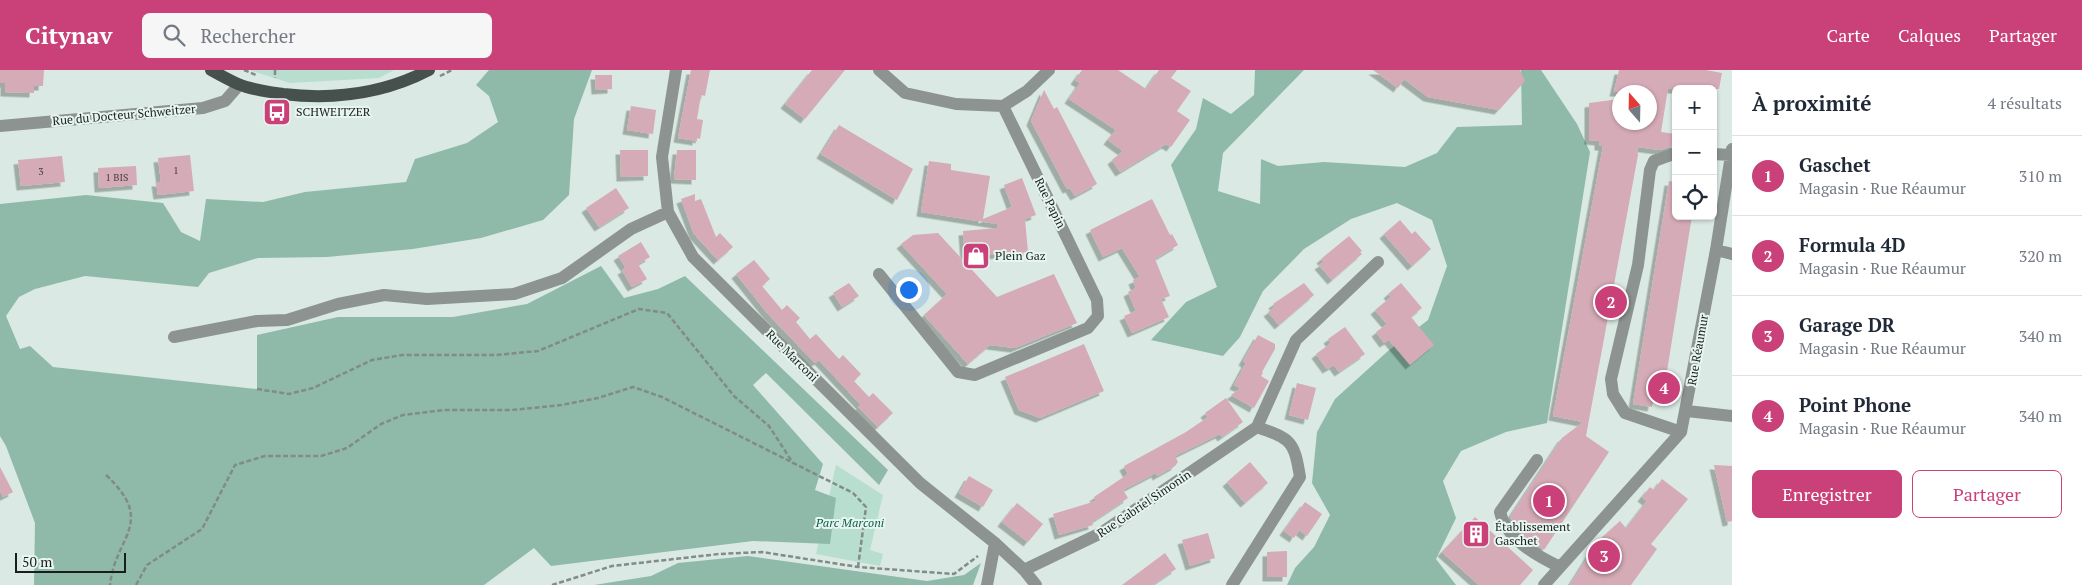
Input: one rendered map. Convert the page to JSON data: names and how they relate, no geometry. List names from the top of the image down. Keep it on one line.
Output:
{"streets":{"street":["Rue du Docteur Schweitzer","Rue Papin","Rue Réaumur","Rue Marconi","Rue Gabriel Simonin"]},"crossings":[["Rue Marconi","Rue Gabriel Simonin"]],"parks":["Parc Marconi"],"places":{"bus stop":["SCHWEITZER"],"shop":["Plein Gaz"],"building":["Établissement Gaschet"]},"house_numbers":["1","3","1 BIS"],"scale_bar":"50 m","north":"top","page":{"header":"Citynav","search":"Rechercher","nav":["Carte","Calques","Partager"],"heading":["À proximité","4 résultats"],"map_buttons":["+","−"],"list":[{"mark":"1","name":"Gaschet","note":"Magasin · Rue Réaumur","value":"310 m"},{"mark":"2","name":"Formula 4D","note":"Magasin · Rue Réaumur","value":"320 m"},{"mark":"3","name":"Garage DR","note":"Magasin · Rue Réaumur","value":"340 m"},{"mark":"4","name":"Point Phone","note":"Magasin · Rue Réaumur","value":"340 m"}],"pins":["2","4","1","3"],"buttons":["Enregistrer","Partager"],"scale":"50 m"}}
